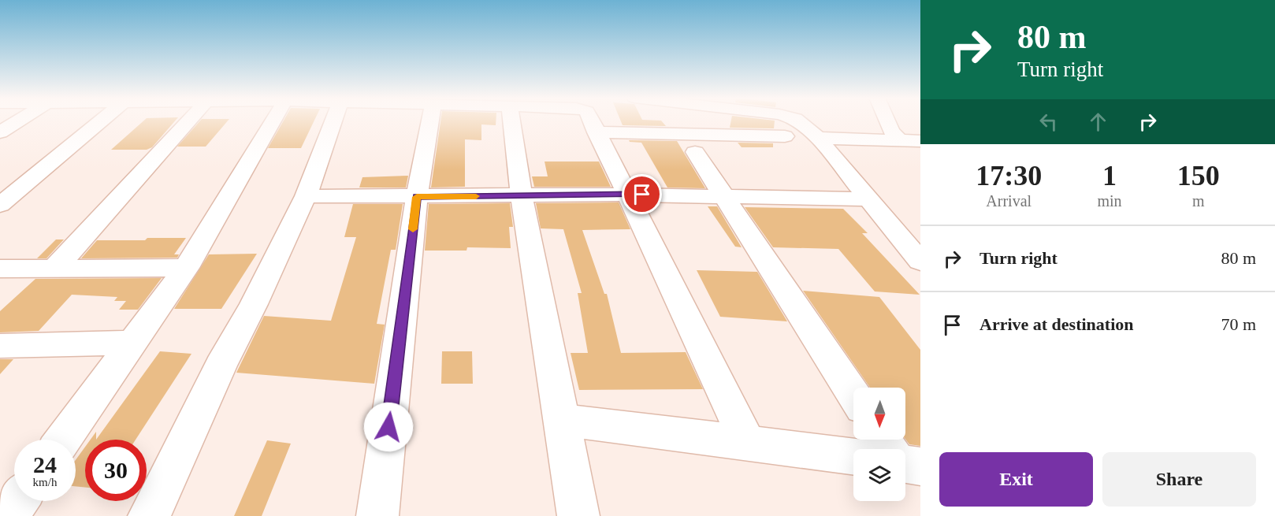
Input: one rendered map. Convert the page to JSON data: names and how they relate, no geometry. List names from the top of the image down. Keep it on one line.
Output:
{"north":"bottom","page":{"turn":["80 m","Turn right"],"eta":["17:30","Arrival","1","min","150","m"],"list":[{"name":"Turn right","value":"80 m"},{"name":"Arrive at destination","value":"70 m"}],"speed":"24 km/h","limit":"30","buttons":["Exit","Share"]}}
